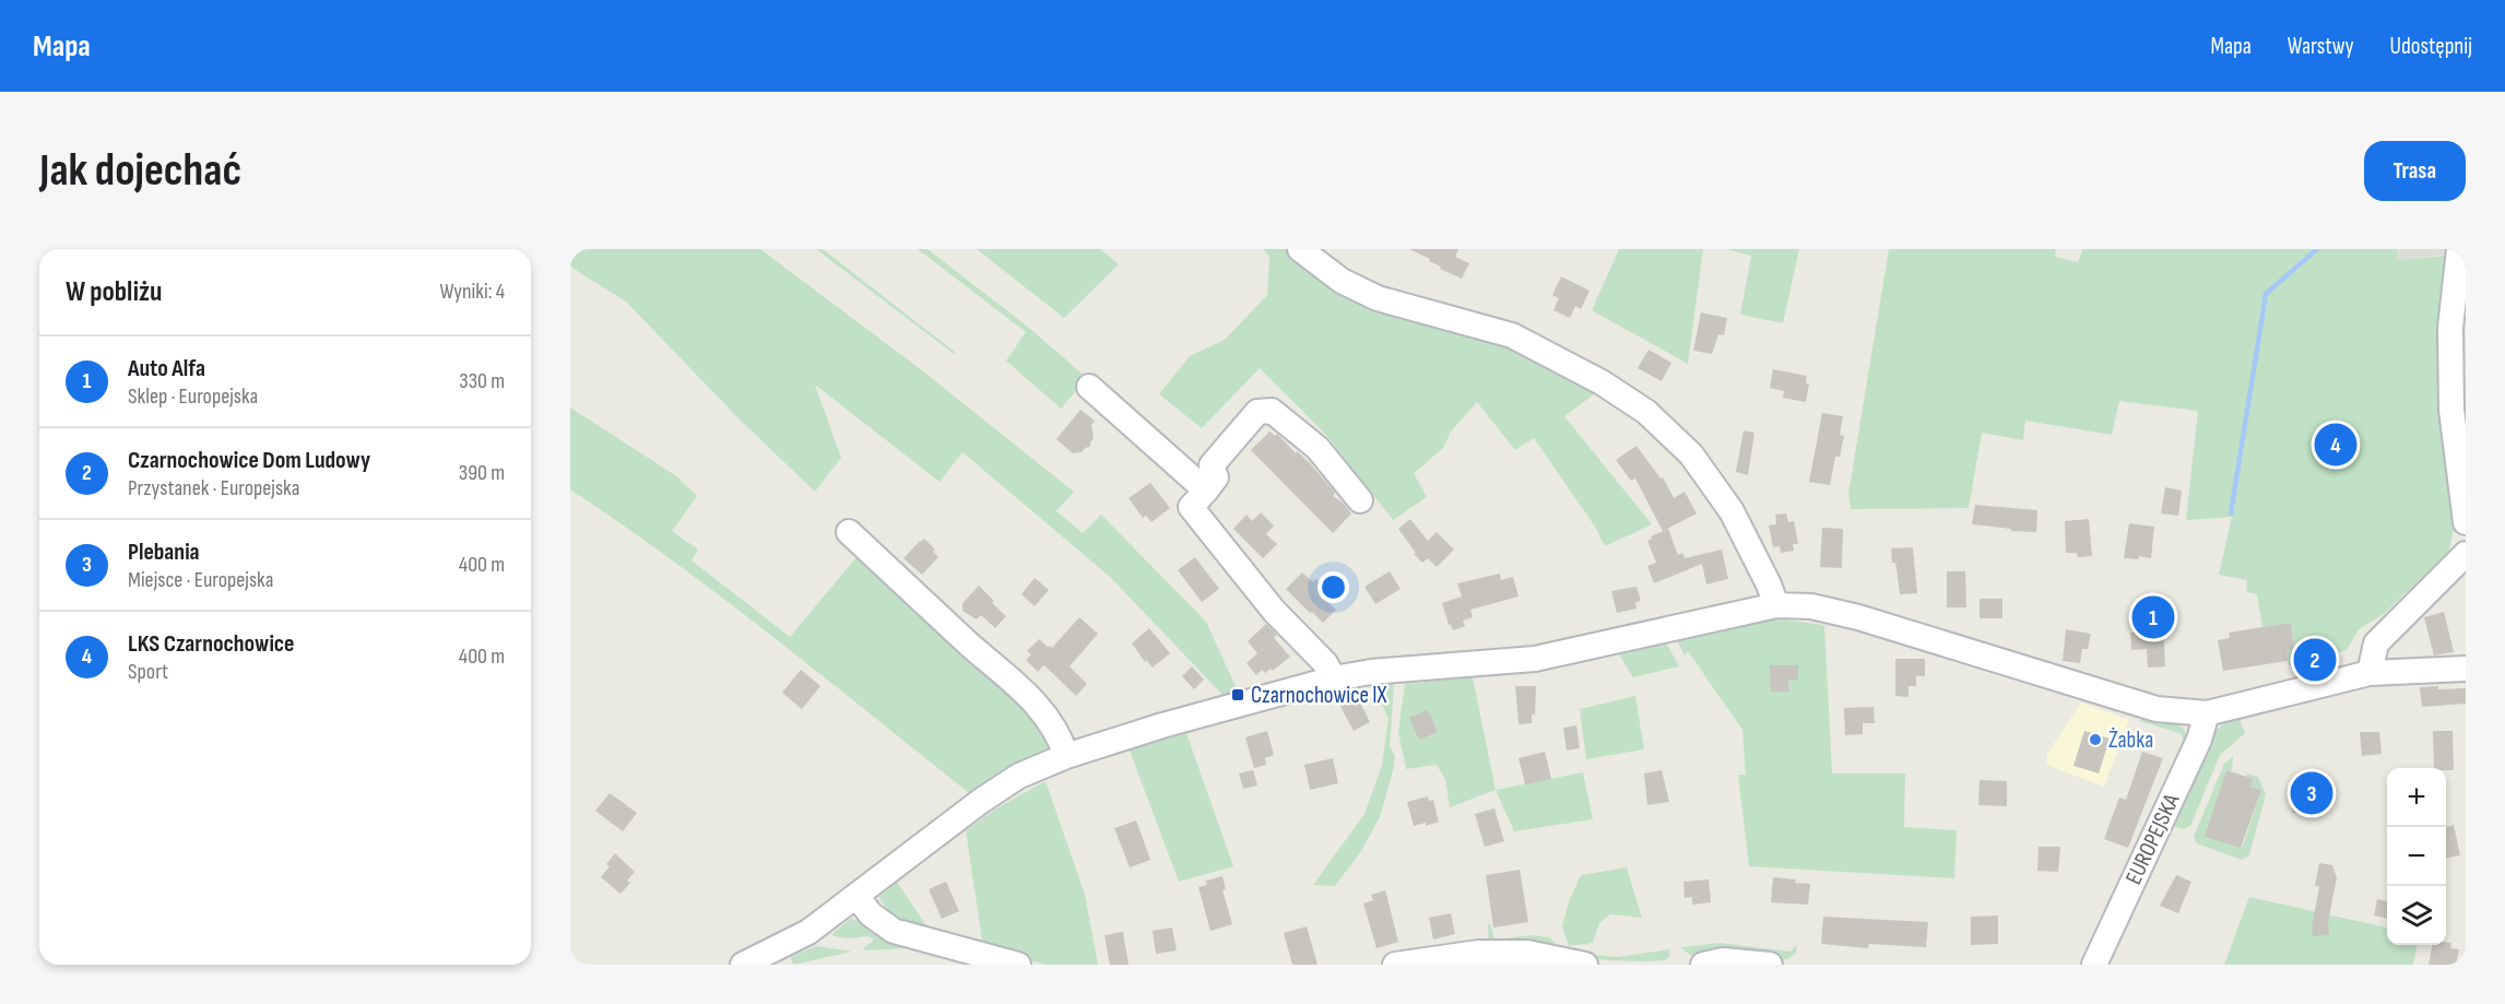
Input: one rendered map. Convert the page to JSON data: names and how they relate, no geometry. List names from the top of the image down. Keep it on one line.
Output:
{"streets":{"street":["EUROPEJSKA"]},"places":{"transit":["Czarnochowice IX"],"other":["Żabka"]},"page":{"header":"Mapa","nav":["Mapa","Warstwy","Udostępnij"],"buttons":"Trasa","title":"Jak dojechać","heading":["W pobliżu","Wyniki: 4"],"list":[{"mark":"1","name":"Auto Alfa","note":"Sklep · Europejska","value":"330 m"},{"mark":"2","name":"Czarnochowice Dom Ludowy","note":"Przystanek · Europejska","value":"390 m"},{"mark":"3","name":"Plebania","note":"Miejsce · Europejska","value":"400 m"},{"mark":"4","name":"LKS Czarnochowice","note":"Sport","value":"400 m"}],"pins":["4","1","2","3"],"map_buttons":["+","−"]}}
